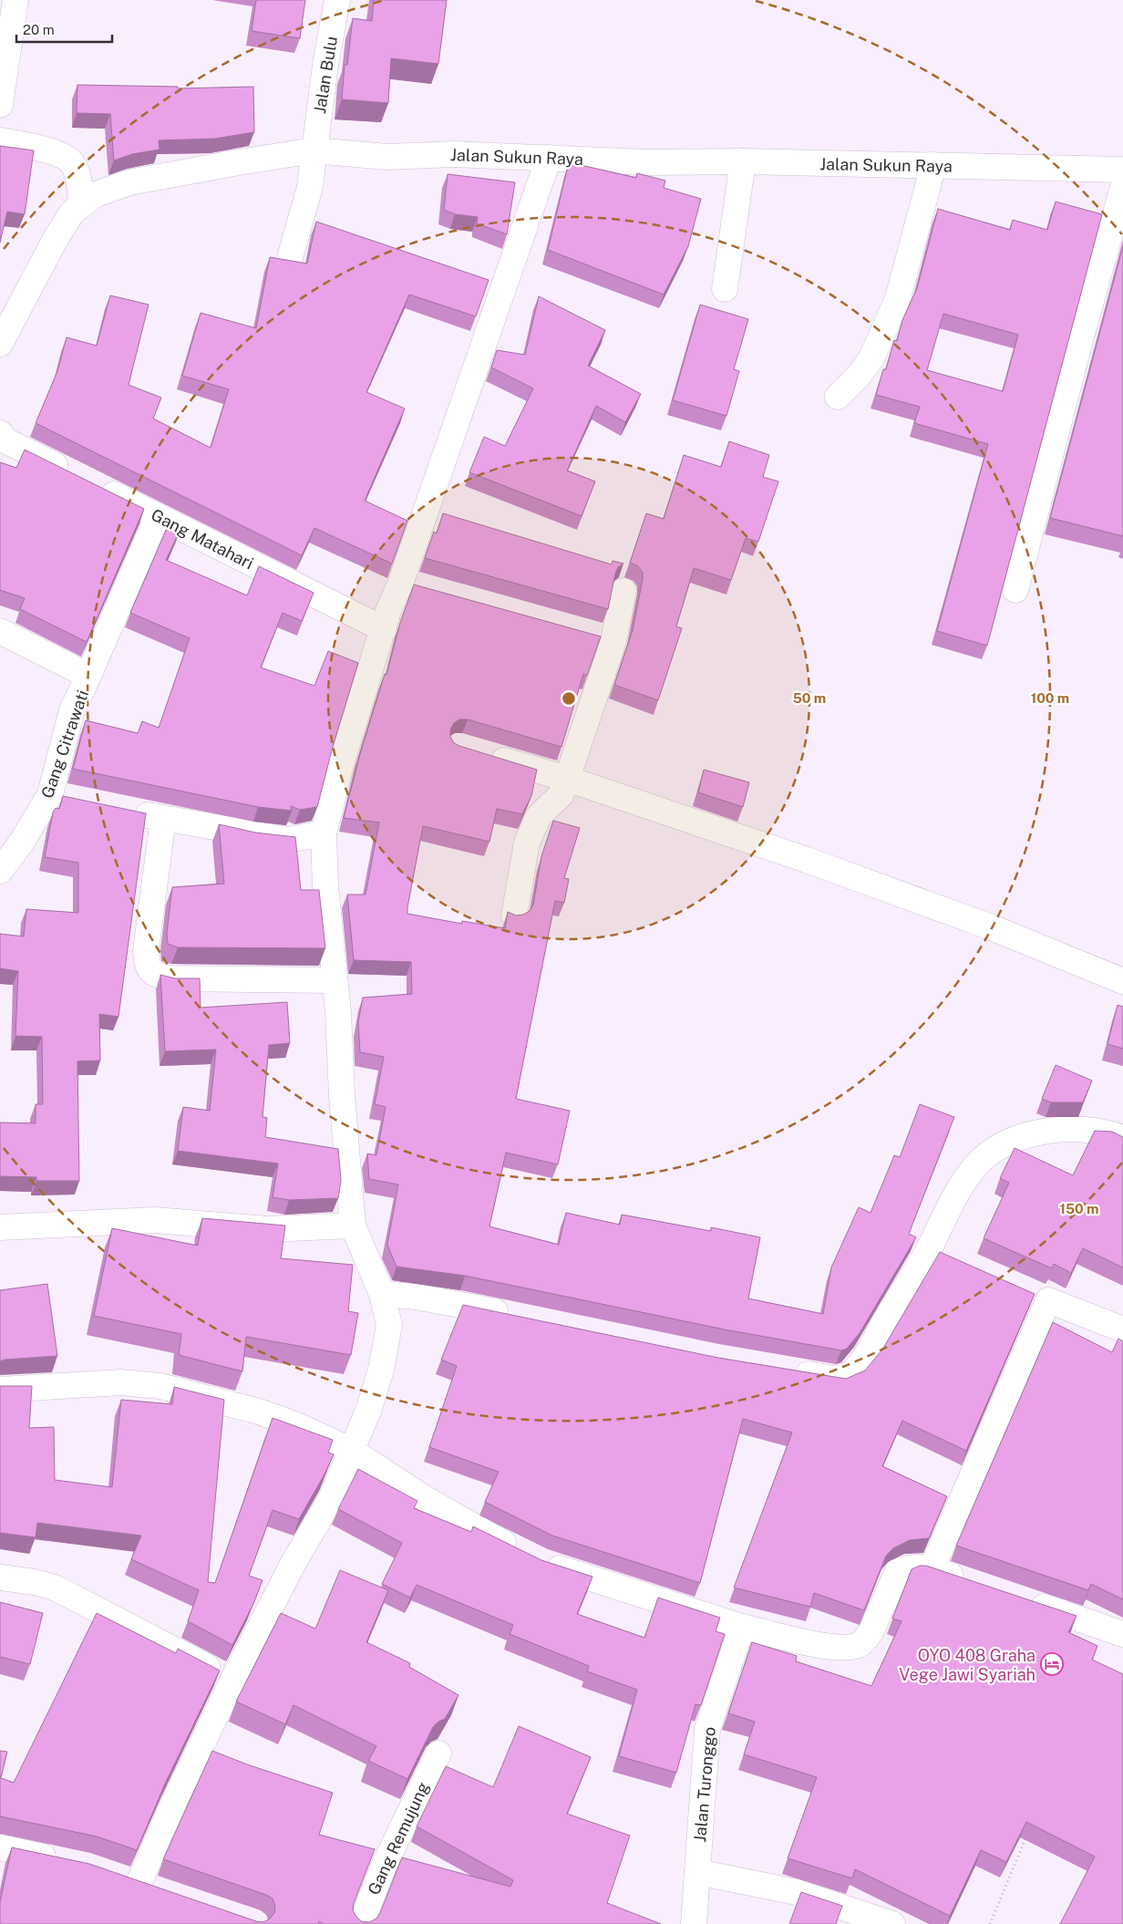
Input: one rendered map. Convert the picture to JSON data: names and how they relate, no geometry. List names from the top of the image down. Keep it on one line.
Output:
{"streets":{"street":["Jalan Bulu","Jalan Sukun Raya","Gang Matahari","Gang Citrawati","Jalan Turonggo","Gang Remujung"]},"crossings":[["Jalan Bulu","Jalan Sukun Raya"]],"places":{"hotel":["OYO 408 Graha Vege Jawi Syariah"]},"scale_bar":"20 m","rings":["50 m","100 m","150 m"]}
